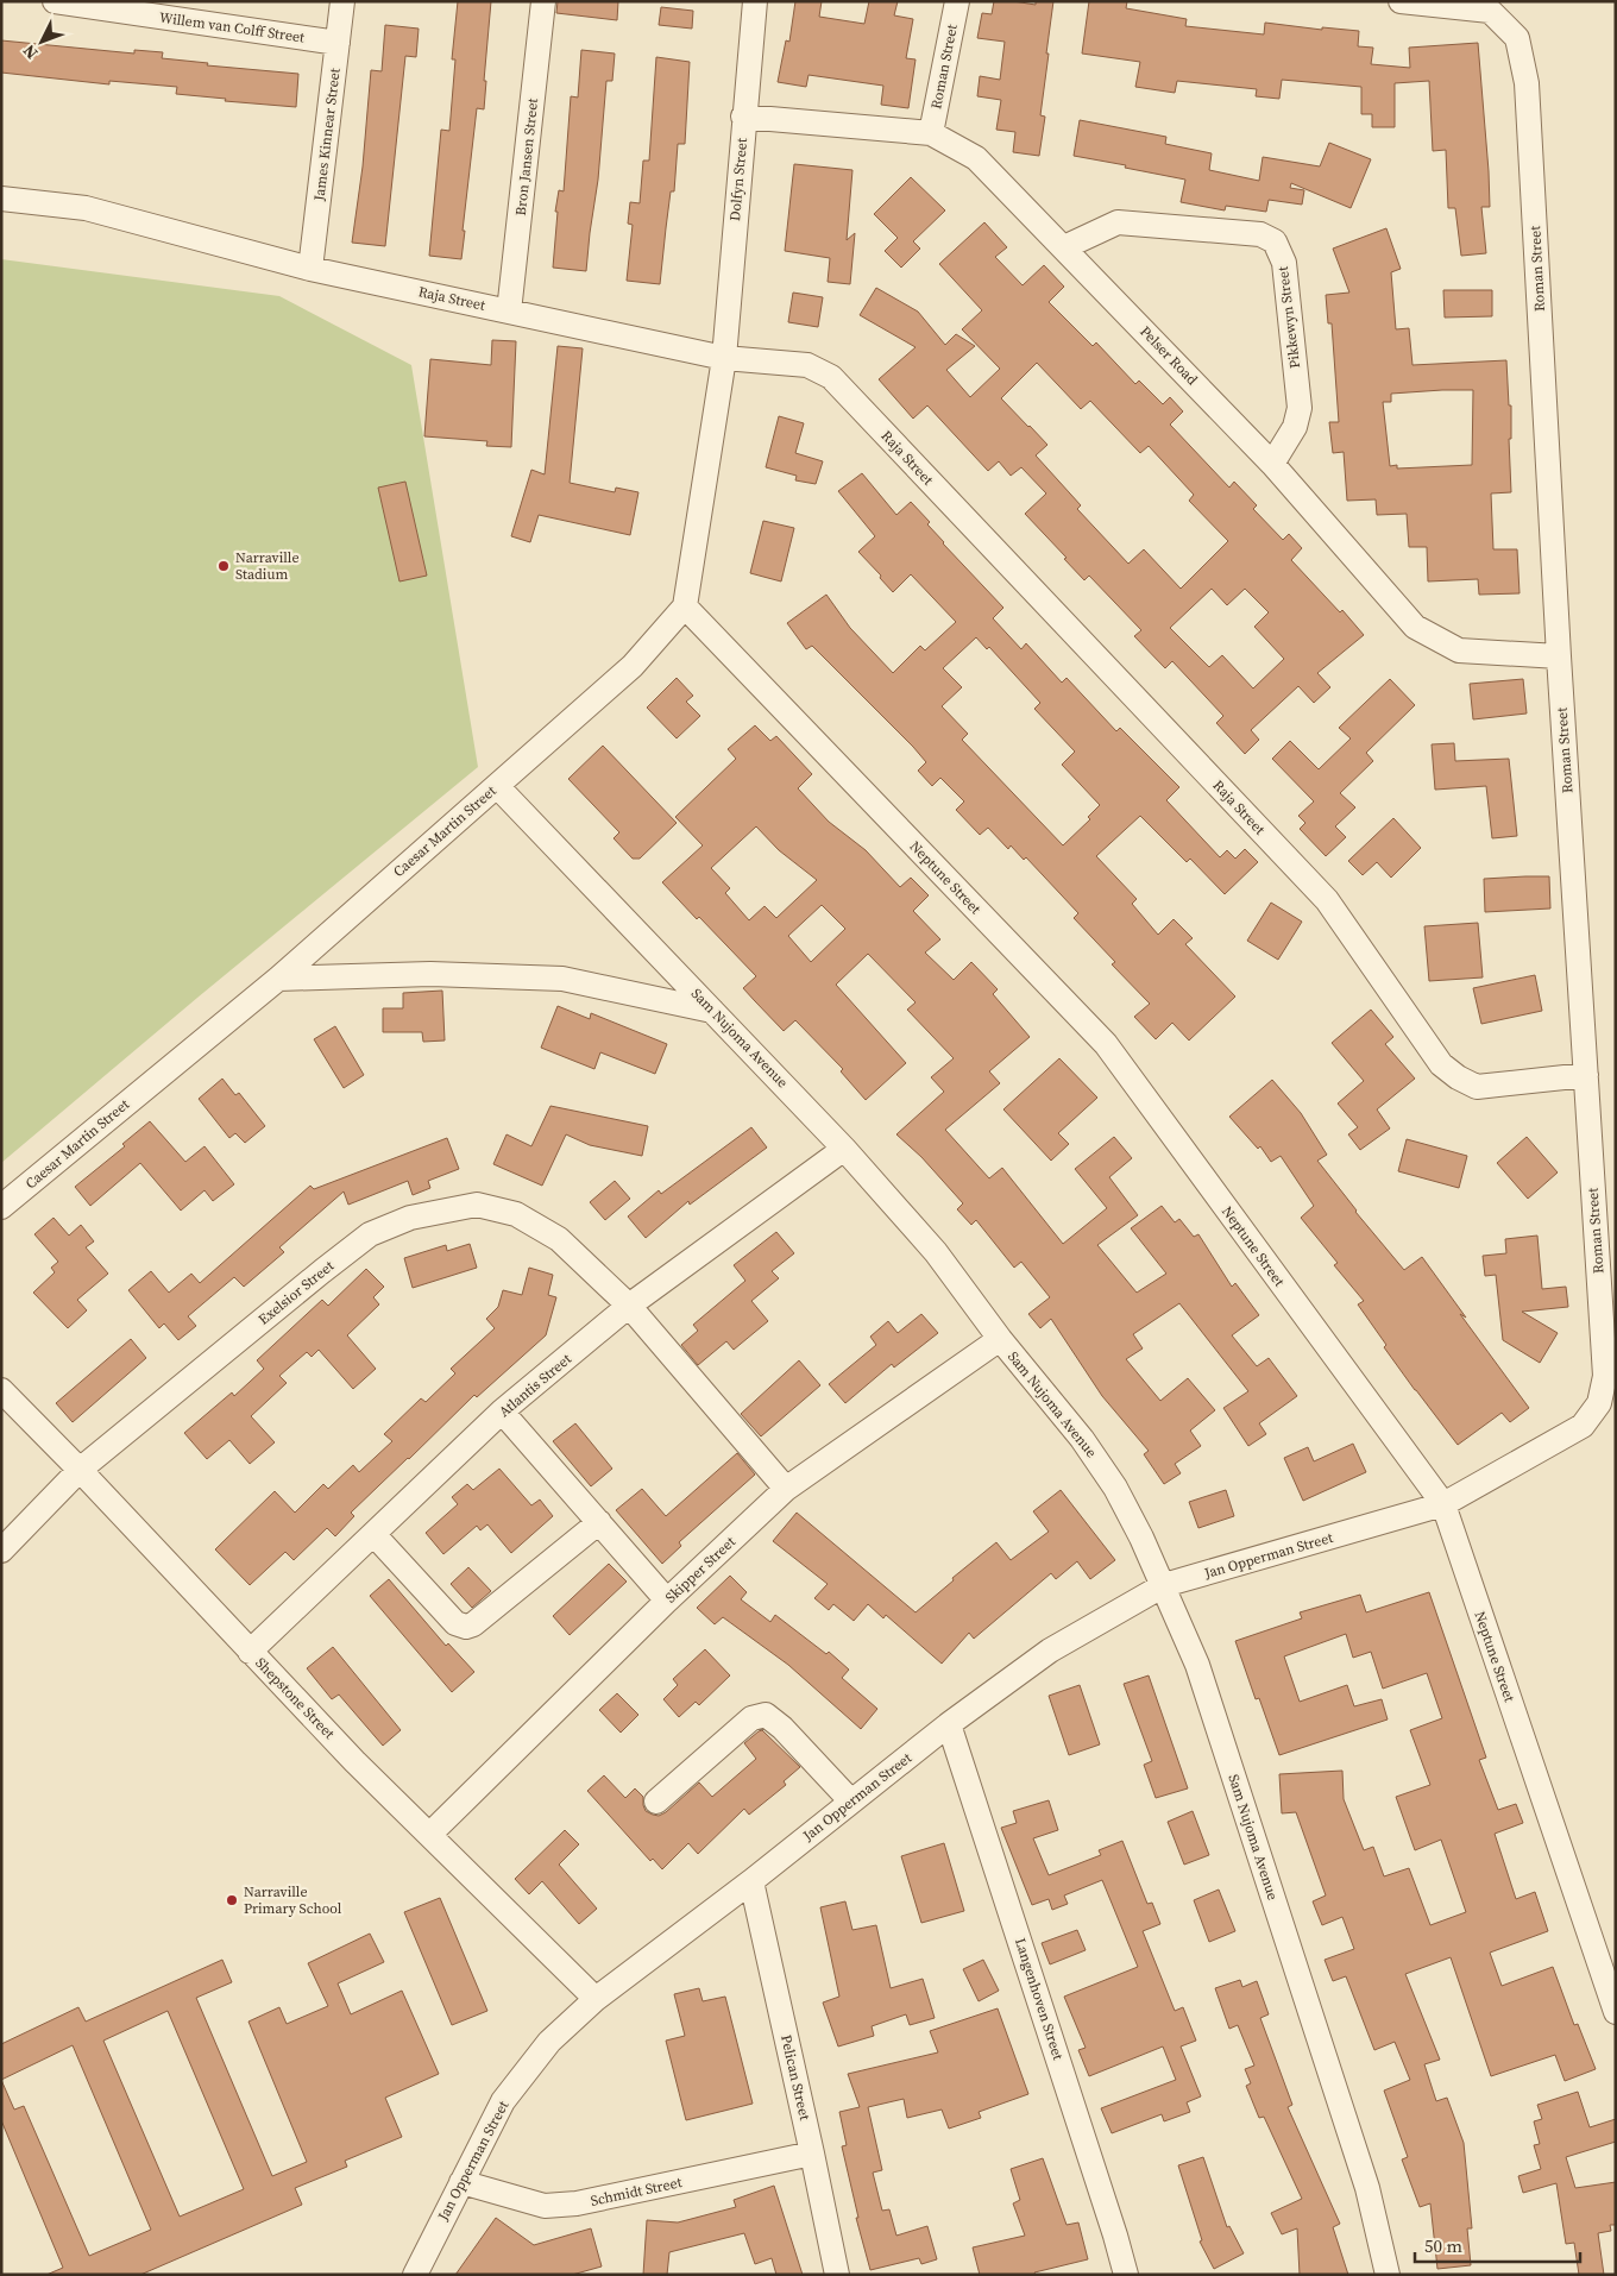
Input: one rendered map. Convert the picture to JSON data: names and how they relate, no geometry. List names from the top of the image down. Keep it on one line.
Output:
{"streets":{"street":["Willem van Colff Street","Roman Street","James Kinnear Street","Bron Jansen Street","Dolfyn Street","Raja Street","Pikkewyn Street","Pelser Road","Caesar Martin Street","Neptune Street","Sam Nujoma Avenue","Exelsior Street","Atlantis Street","Jan Opperman Street","Skipper Street","Shepstone Street","Langenhoven Street","Pelican Street","Schmidt Street"]},"crossings":[["Willem van Colff Street","James Kinnear Street"],["Roman Street","Raja Street"],["Roman Street","Pelser Road"],["Roman Street","Neptune Street"],["Roman Street","Jan Opperman Street"],["James Kinnear Street","Raja Street"],["Bron Jansen Street","Raja Street"],["Dolfyn Street","Raja Street"],["Dolfyn Street","Pelser Road"],["Pikkewyn Street","Pelser Road"],["Caesar Martin Street","Neptune Street"],["Caesar Martin Street","Sam Nujoma Avenue"],["Neptune Street","Jan Opperman Street"],["Sam Nujoma Avenue","Atlantis Street"],["Sam Nujoma Avenue","Jan Opperman Street"],["Sam Nujoma Avenue","Skipper Street"],["Exelsior Street","Atlantis Street"],["Exelsior Street","Skipper Street"],["Exelsior Street","Shepstone Street"],["Atlantis Street","Shepstone Street"],["Jan Opperman Street","Shepstone Street"],["Jan Opperman Street","Langenhoven Street"],["Jan Opperman Street","Pelican Street"],["Jan Opperman Street","Schmidt Street"],["Skipper Street","Shepstone Street"],["Pelican Street","Schmidt Street"]],"places":["Narraville Stadium","Narraville Primary School"],"scale_bar":"50 m","north":"bottom left"}
